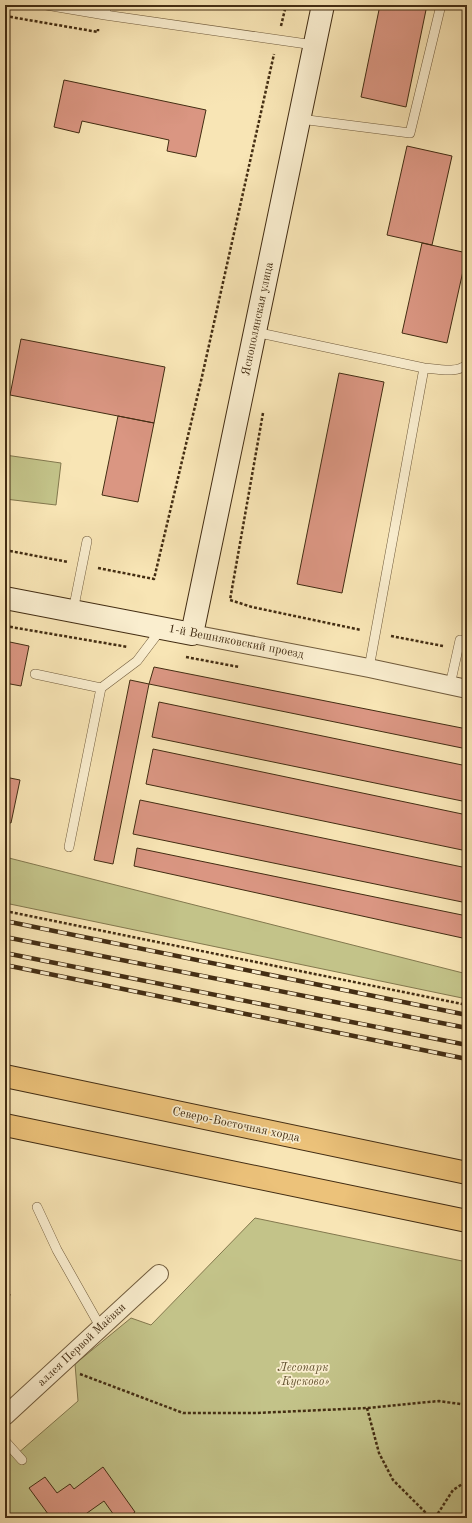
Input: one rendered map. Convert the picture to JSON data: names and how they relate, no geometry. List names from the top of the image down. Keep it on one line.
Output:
{"streets":{"main road":["Северо-Восточная хорда"],"street":["Яснополянская улица","1-й Вешняковский проезд","аллея Первой Маёвки"]},"crossings":[["Яснополянская улица","1-й Вешняковский проезд"]],"parks":["Лесопарк «Кусково»"]}
